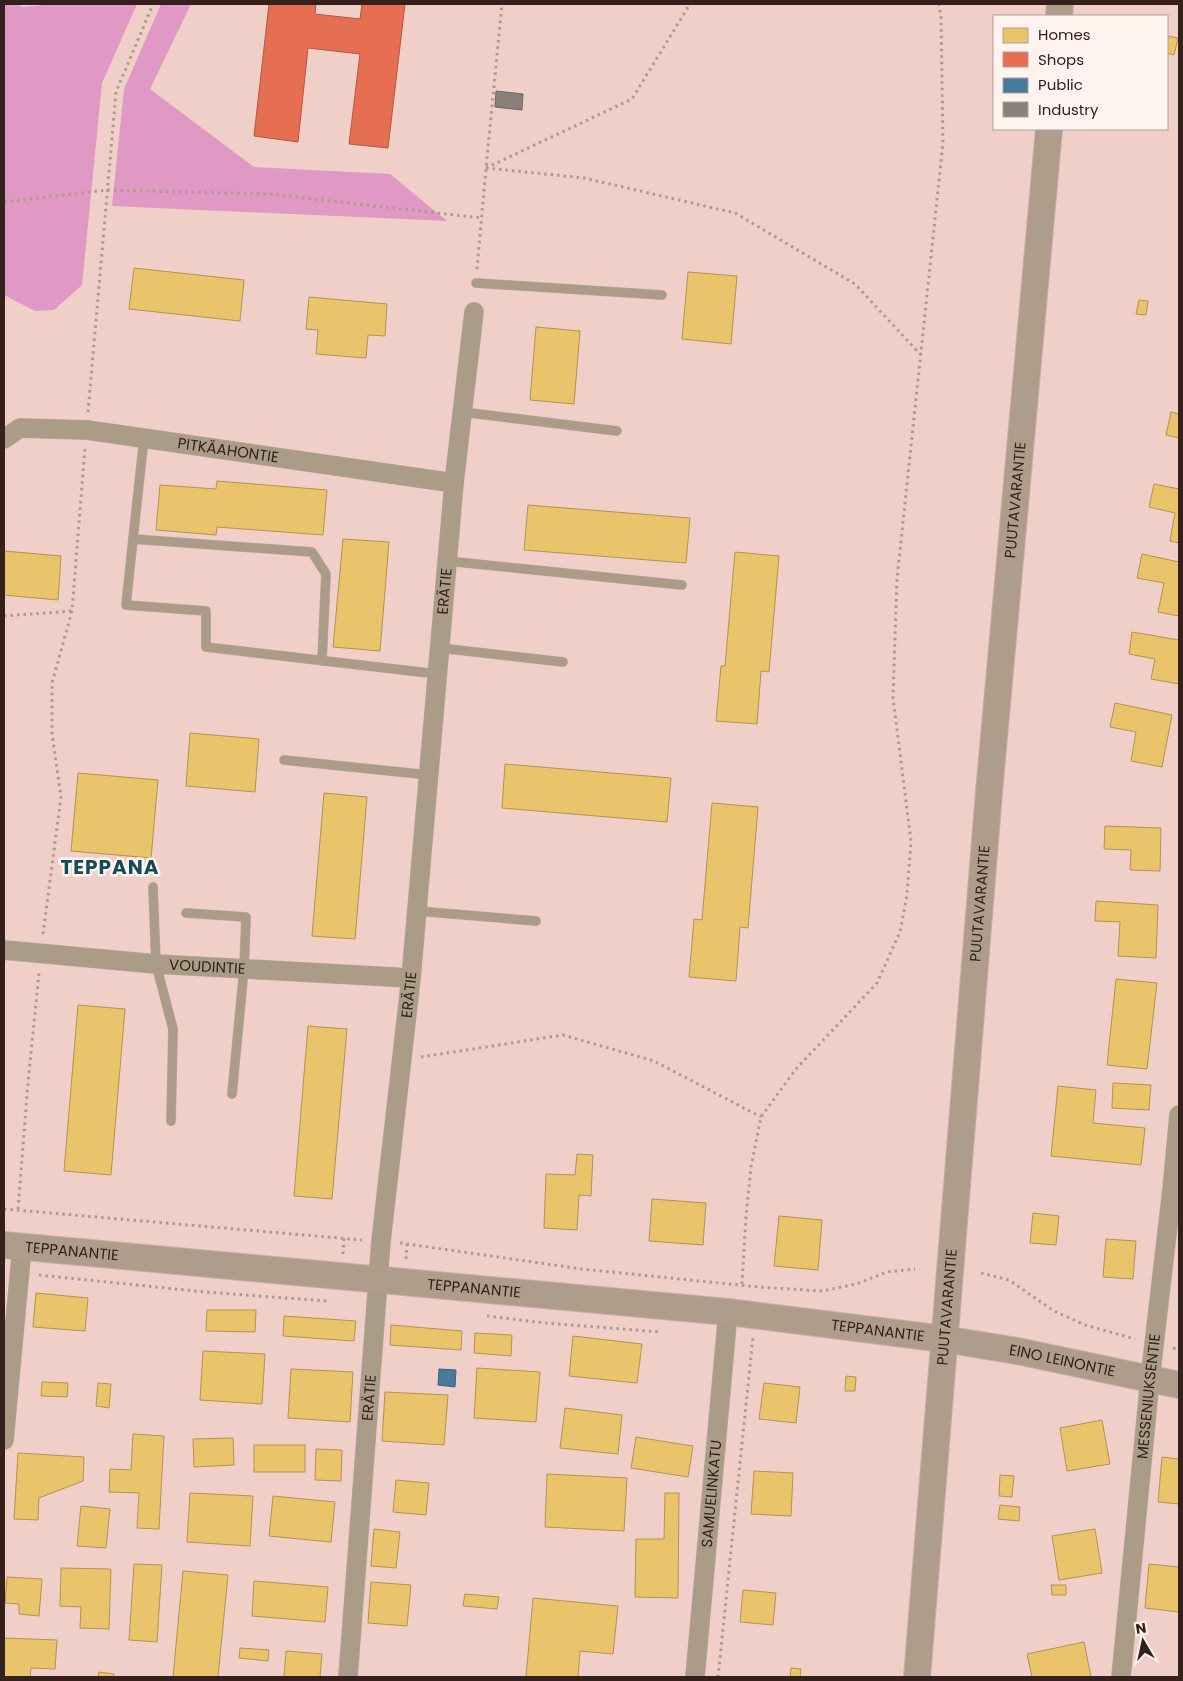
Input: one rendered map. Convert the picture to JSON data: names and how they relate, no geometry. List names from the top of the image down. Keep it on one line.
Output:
{"streets":{"main road":["PUUTAVARANTIE","TEPPANANTIE","EINO LEINONTIE"],"street":["PITKÄAHONTIE","ERÄTIE","VOUDINTIE","MESSENIUKSENTIE","SAMUELINKATU"]},"crossings":[["PITKÄAHONTIE","ERÄTIE"],["PUUTAVARANTIE","TEPPANANTIE"],["PUUTAVARANTIE","EINO LEINONTIE"],["ERÄTIE","VOUDINTIE"],["ERÄTIE","TEPPANANTIE"],["TEPPANANTIE","EINO LEINONTIE"],["TEPPANANTIE","SAMUELINKATU"],["EINO LEINONTIE","MESSENIUKSENTIE"]],"districts":["TEPPANA"],"legend":["Homes","Shops","Public","Industry"],"north":"top"}
